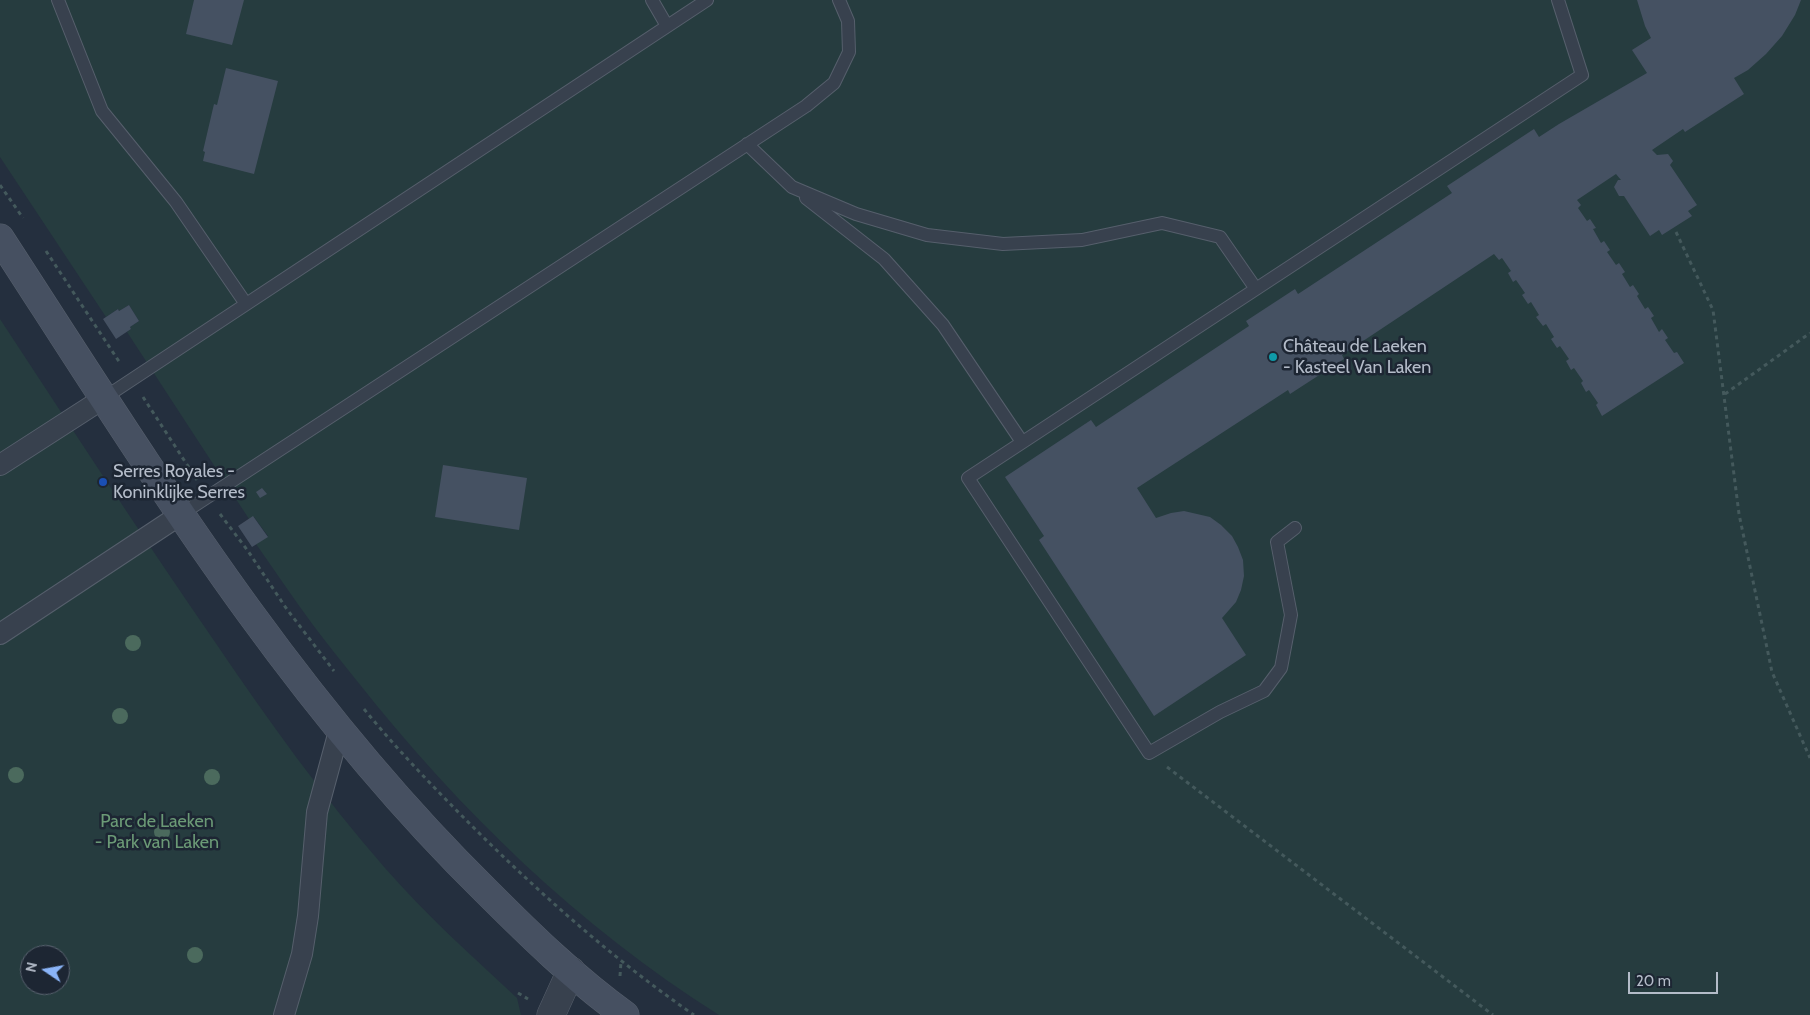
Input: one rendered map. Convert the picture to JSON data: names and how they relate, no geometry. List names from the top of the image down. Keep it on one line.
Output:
{"parks":["Parc de Laeken - Park van Laken"],"places":["Château de Laeken - Kasteel Van Laken","Serres Royales - Koninklijke Serres"],"scale_bar":"20 m","north":"left"}
